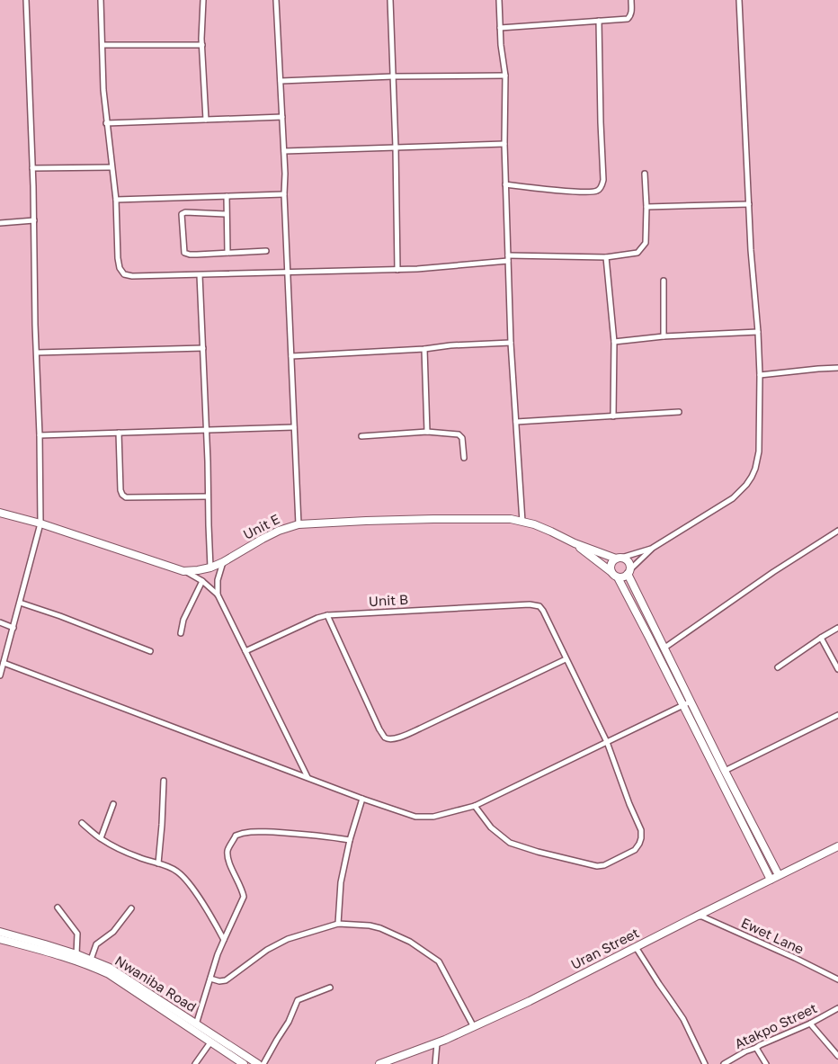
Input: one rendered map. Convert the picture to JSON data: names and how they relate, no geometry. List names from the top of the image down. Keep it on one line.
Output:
{"streets":{"street":["Unit E","Unit B","Ewet Lane","Uran Street","Nwaniba Road","Atakpo Street"]},"crossings":[["Ewet Lane","Uran Street"]]}
